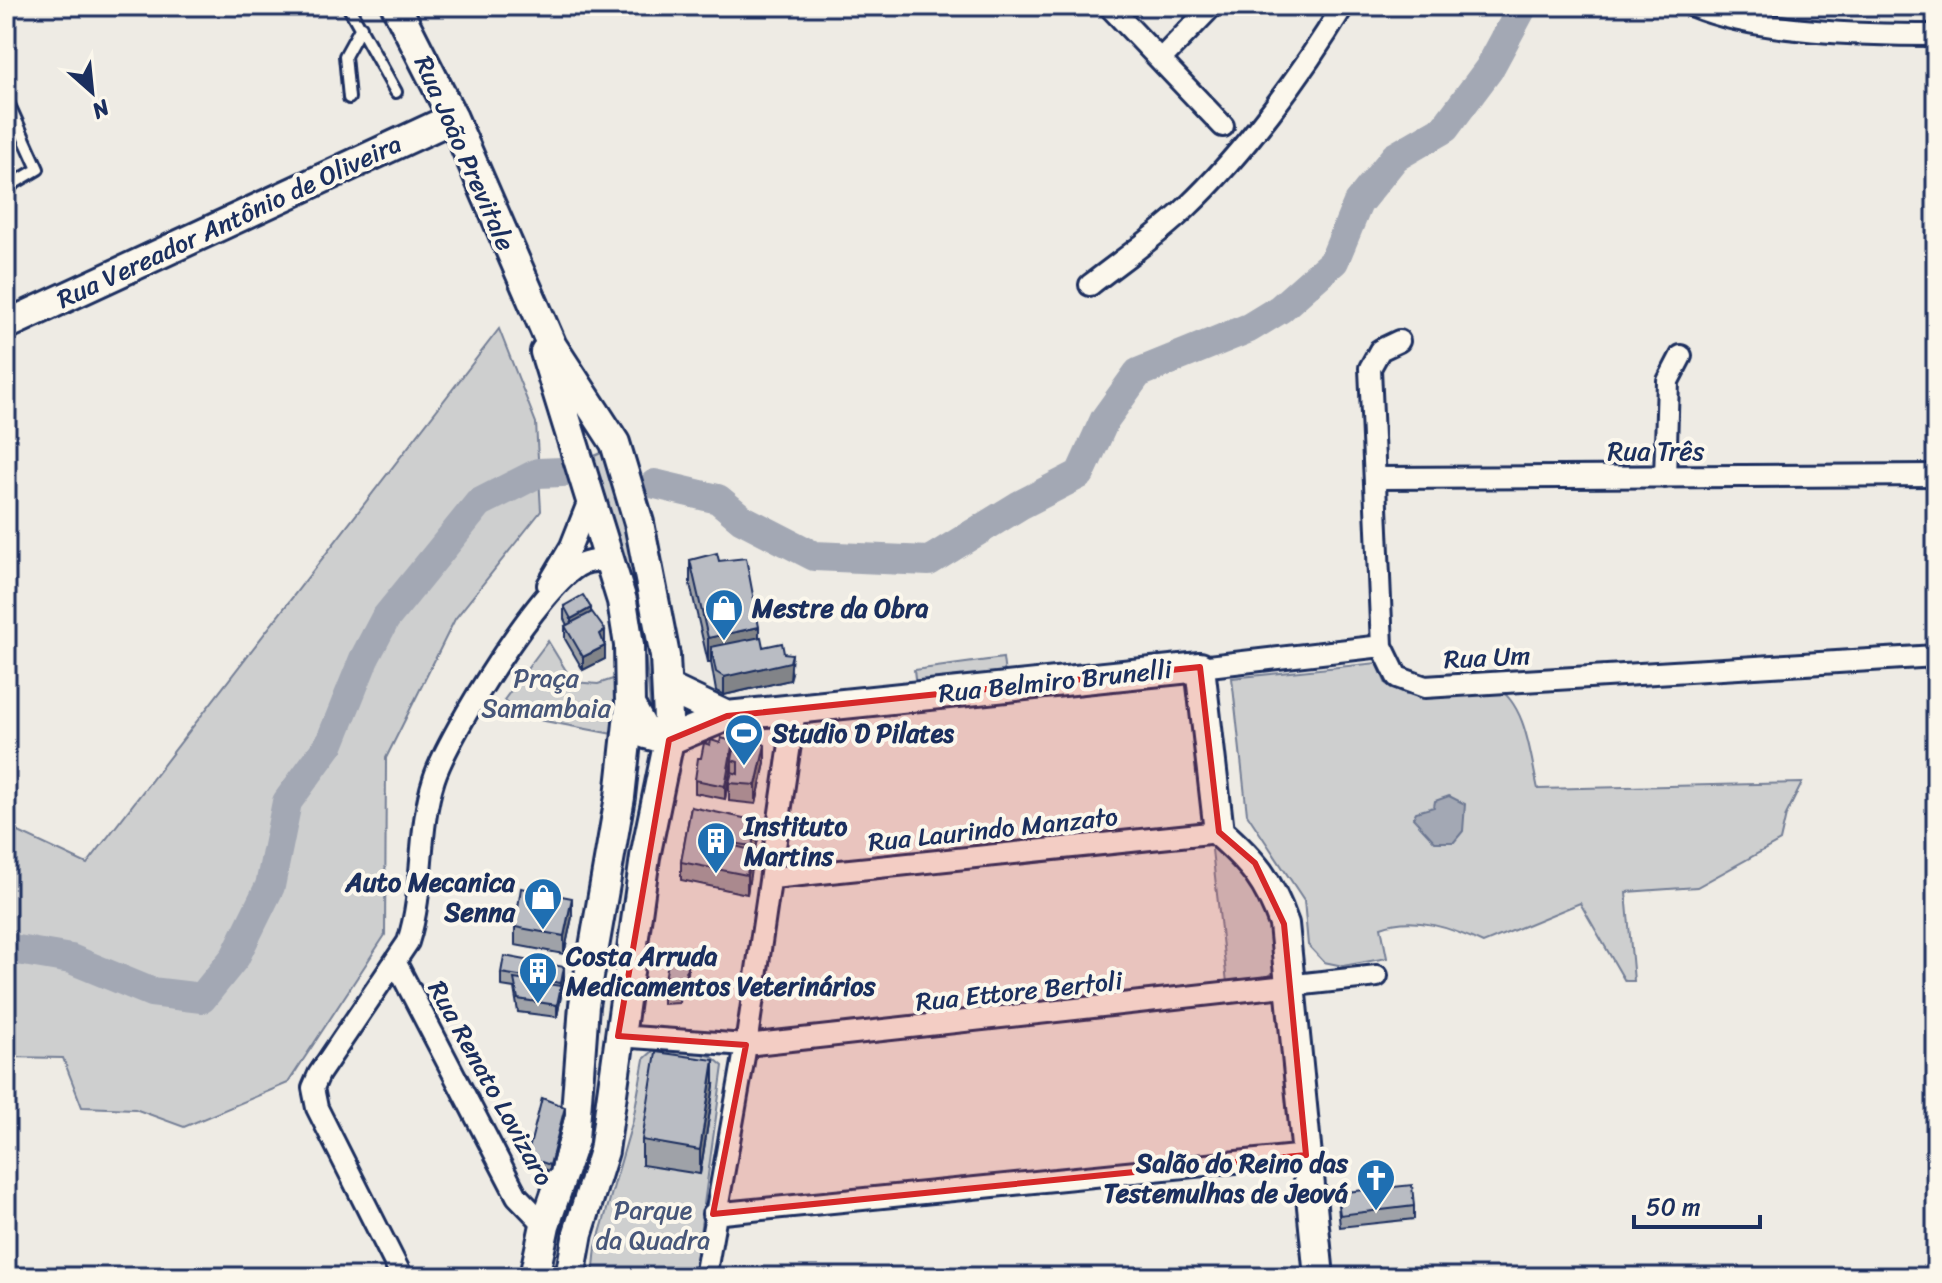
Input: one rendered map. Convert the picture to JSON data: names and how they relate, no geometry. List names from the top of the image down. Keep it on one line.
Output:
{"streets":{"main road":["Rua João Previtale","Rua Vereador Antônio de Oliveira","Rua Belmiro Brunelli"],"street":["Rua Três","Rua Um","Rua Laurindo Manzato","Rua Ettore Bertoli","Rua Renato Lovizaro"]},"crossings":[["Rua João Previtale","Rua Vereador Antônio de Oliveira"],["Rua João Previtale","Rua Belmiro Brunelli"],["Rua João Previtale","Rua Ettore Bertoli"],["Rua João Previtale","Rua Renato Lovizaro"],["Rua Três","Rua Um"],["Rua Um","Rua Belmiro Brunelli"]],"parks":["Praça Samambaia","Parque da Quadra"],"places":{"shop":["Mestre da Obra","Auto Mecanica Senna"],"sports":["Studio D Pilates"],"building":["Instituto Martins","Costa Arruda Medicamentos Veterinários"],"church":["Salão do Reino das Testemulhas de Jeová"]},"scale_bar":"50 m","north":"bottom right"}
